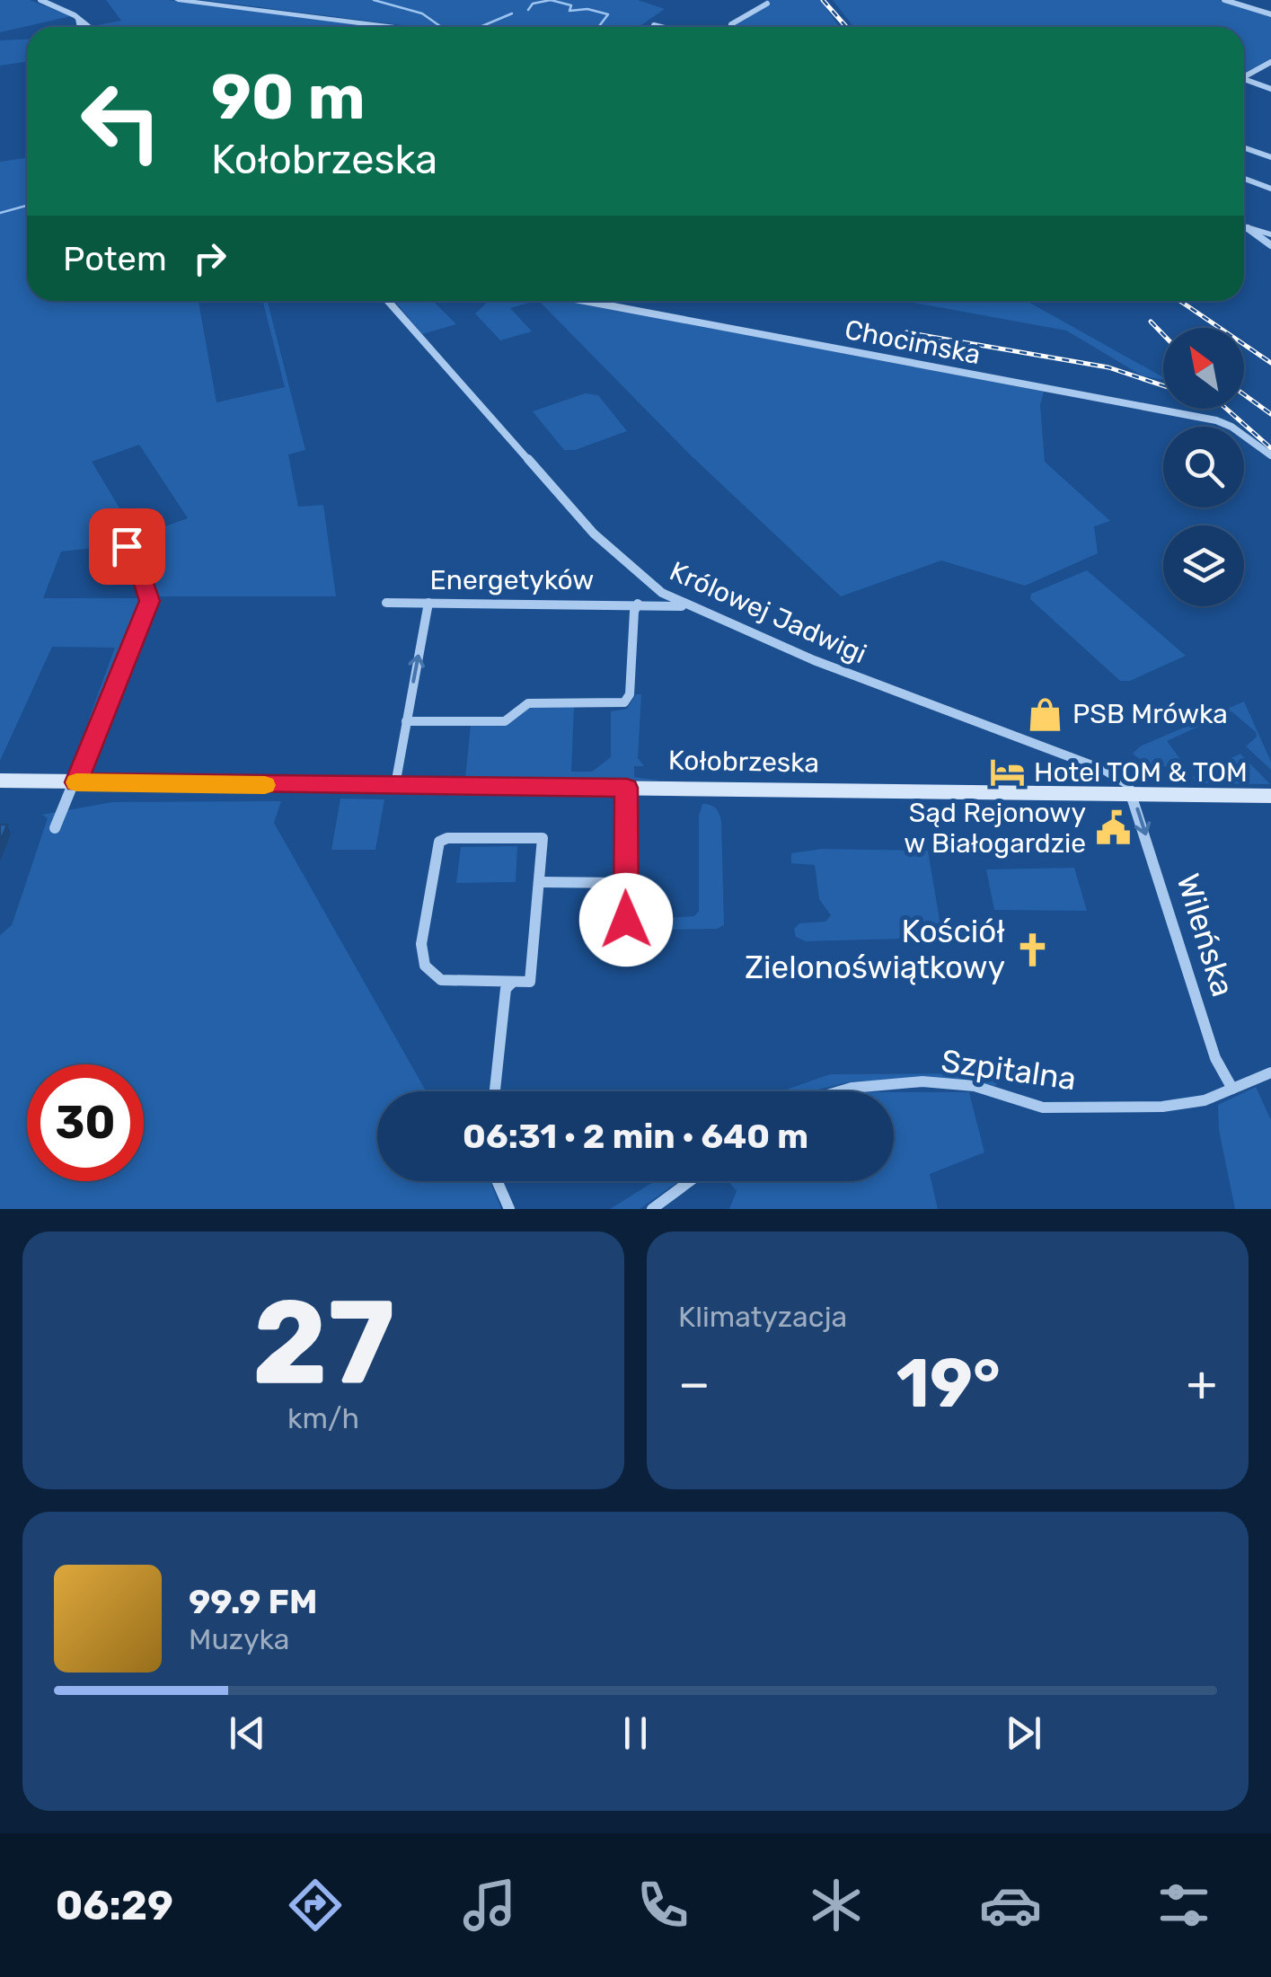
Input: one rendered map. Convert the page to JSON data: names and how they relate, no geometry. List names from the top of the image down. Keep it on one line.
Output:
{"streets":{"main road":["Kołobrzeska"],"street":["Chocimska","Energetyków","Królowej Jadwigi","Wileńska","Szpitalna"]},"crossings":[["Energetyków","Królowej Jadwigi"],["Królowej Jadwigi","Kołobrzeska"],["Królowej Jadwigi","Wileńska"],["Kołobrzeska","Wileńska"],["Wileńska","Szpitalna"]],"one_way":["Wileńska"],"places":{"shop":["PSB Mrówka"],"hotel":["Hotel TOM & TOM"],"public building":["Sąd Rejonowy w Białogardzie"],"church":["Kościół Zielonoświątkowy"]},"north":"top left","page":{"turn":["90 m","Kołobrzeska"],"then":"Potem","limit":"30","trip":"06:31 · 2 min · 640 m","tile":[["27","km/h"],"Klimatyzacja"],"heat":["−","19°","+"],"song":["99.9 FM","Muzyka"],"tabs":"06:29"}}
